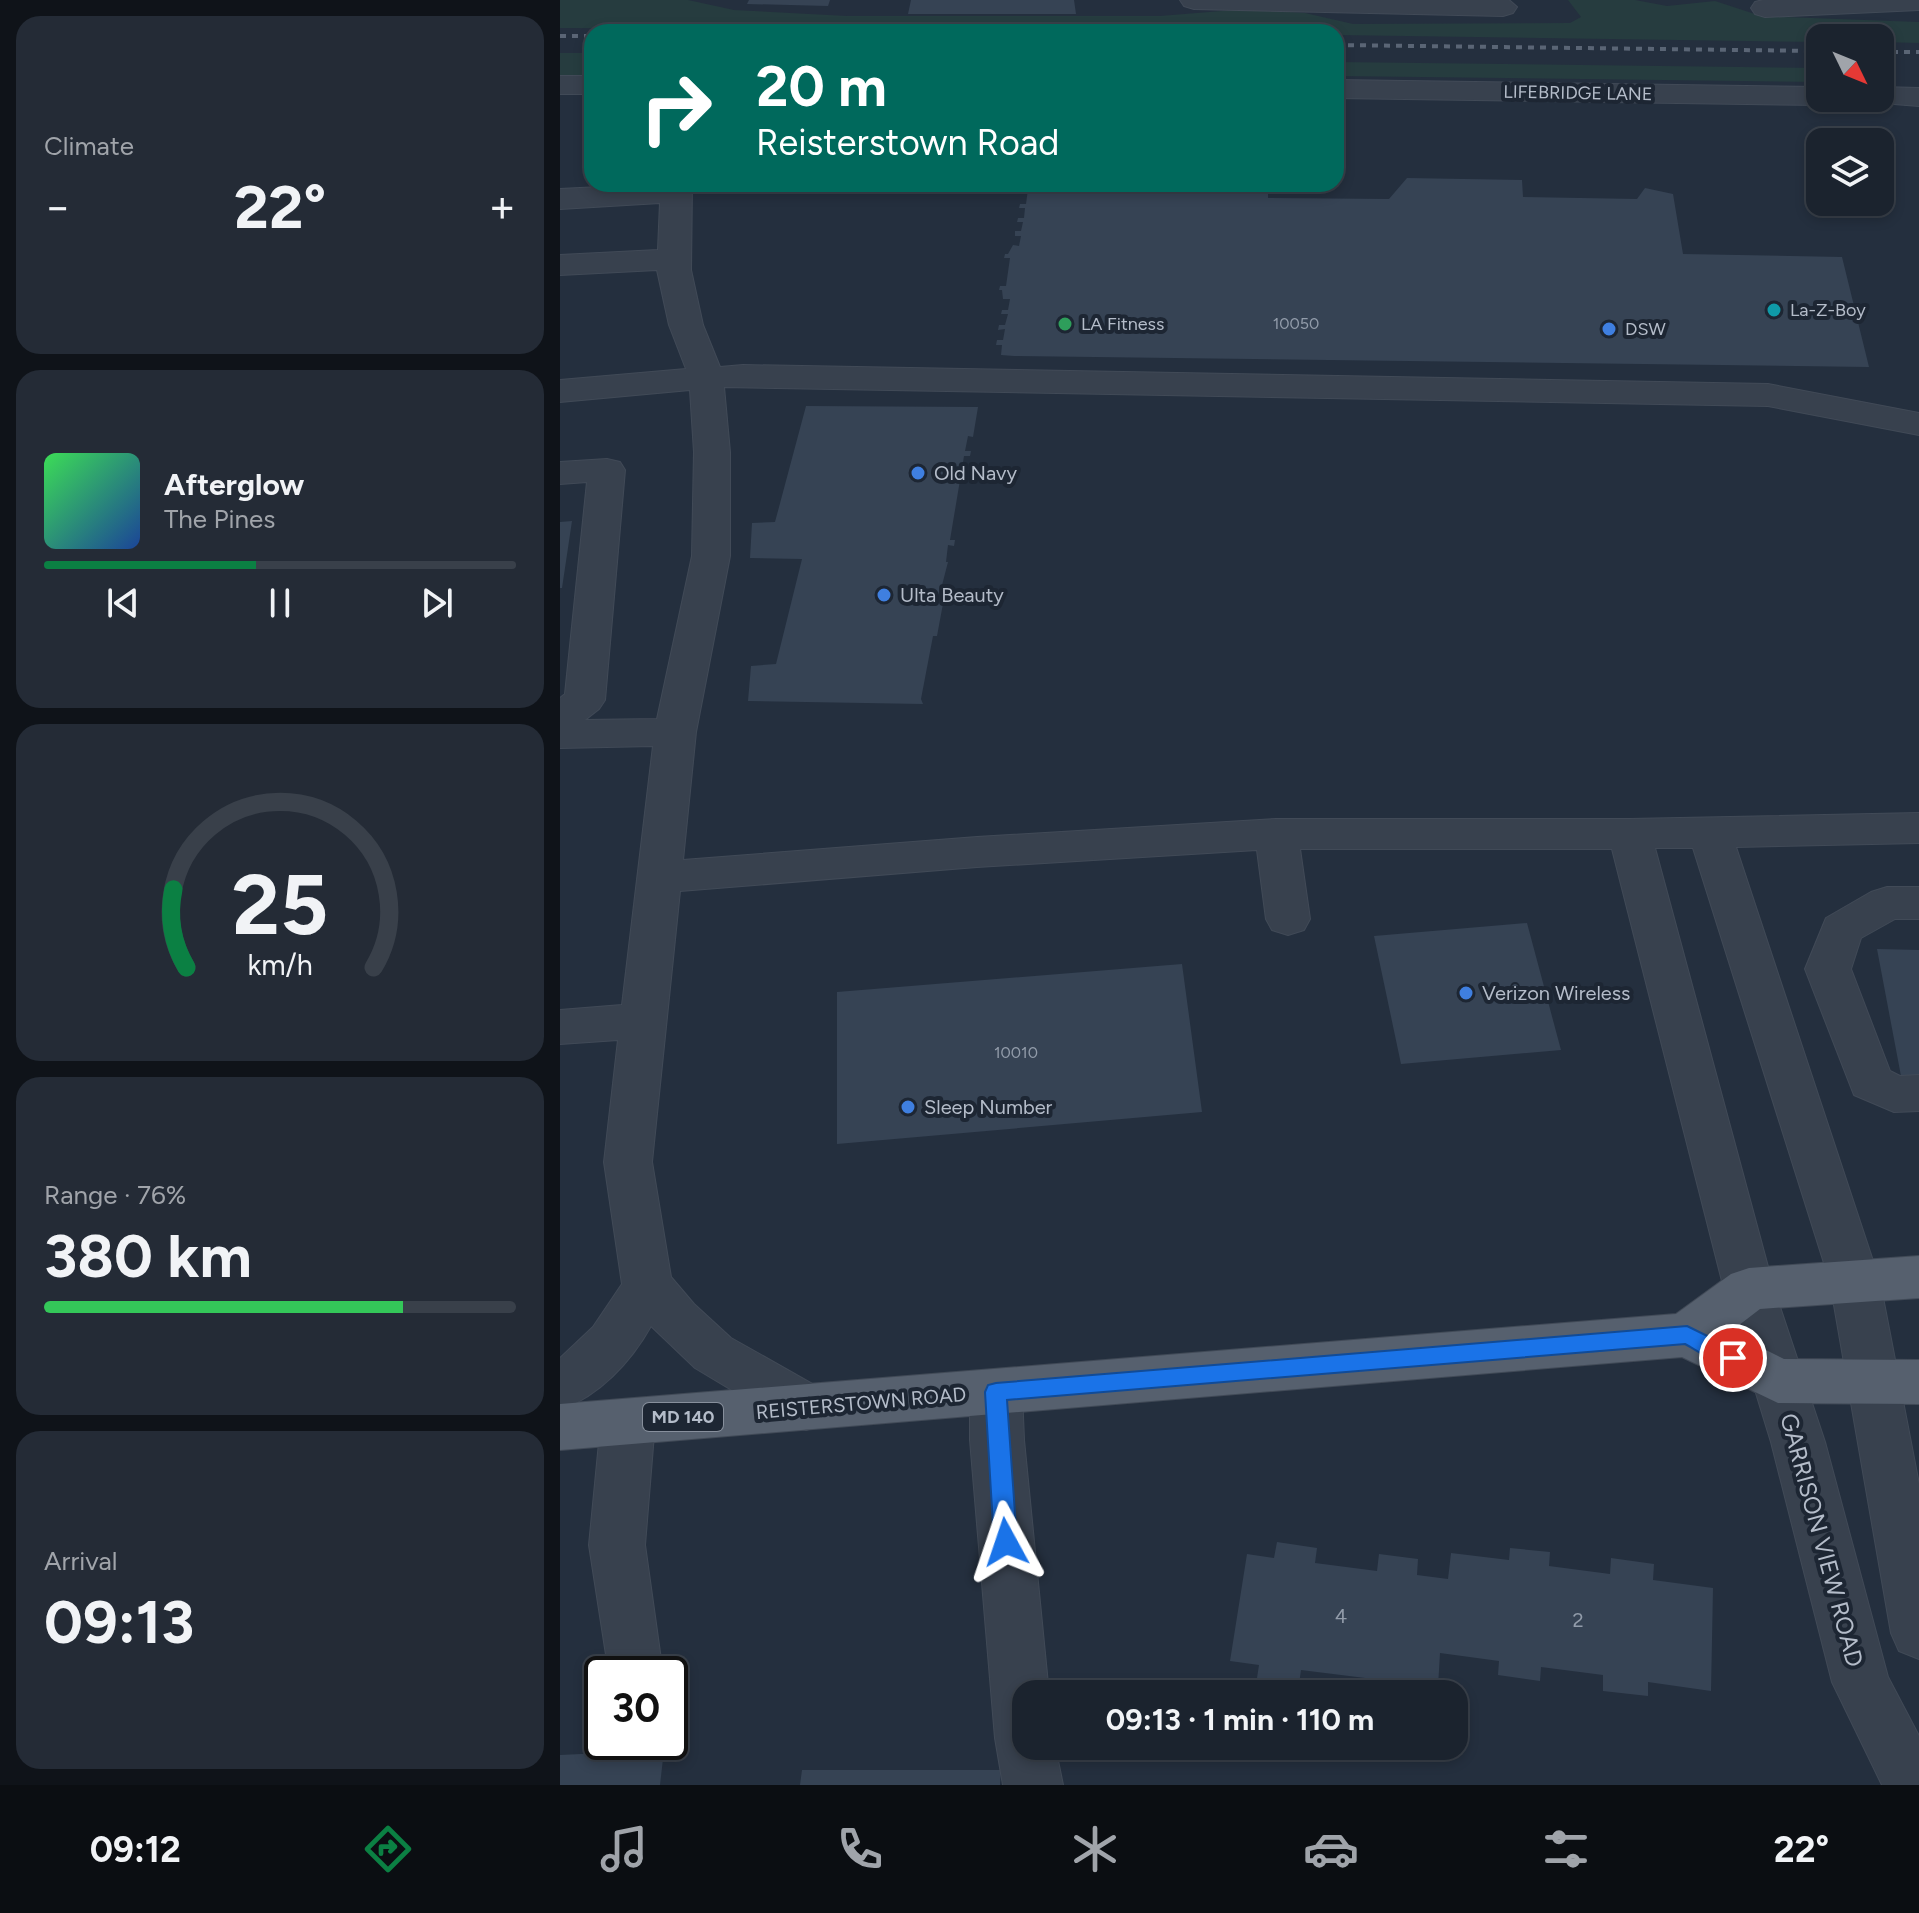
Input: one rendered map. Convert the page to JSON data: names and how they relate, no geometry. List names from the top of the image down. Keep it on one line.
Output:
{"streets":{"main road":["REISTERSTOWN ROAD","MD 140"],"street":["LIFEBRIDGE LANE","GARRISON VIEW ROAD"]},"places":["La-Z-Boy","LA Fitness","DSW","Old Navy","Ulta Beauty","Verizon Wireless","Sleep Number"],"house_numbers":["10050","10010","4","2"],"north":"bottom right","page":{"tile":["Climate",["Range · 76%","380 km"],["Arrival","09:13"]],"turn":["20 m","Reisterstown Road"],"heat":["−","22°","+"],"song":["Afterglow","The Pines"],"limit":"30","trip":"09:13 · 1 min · 110 m","tabs":["09:12","22°"],"gauge":["25","km/h"]}}
